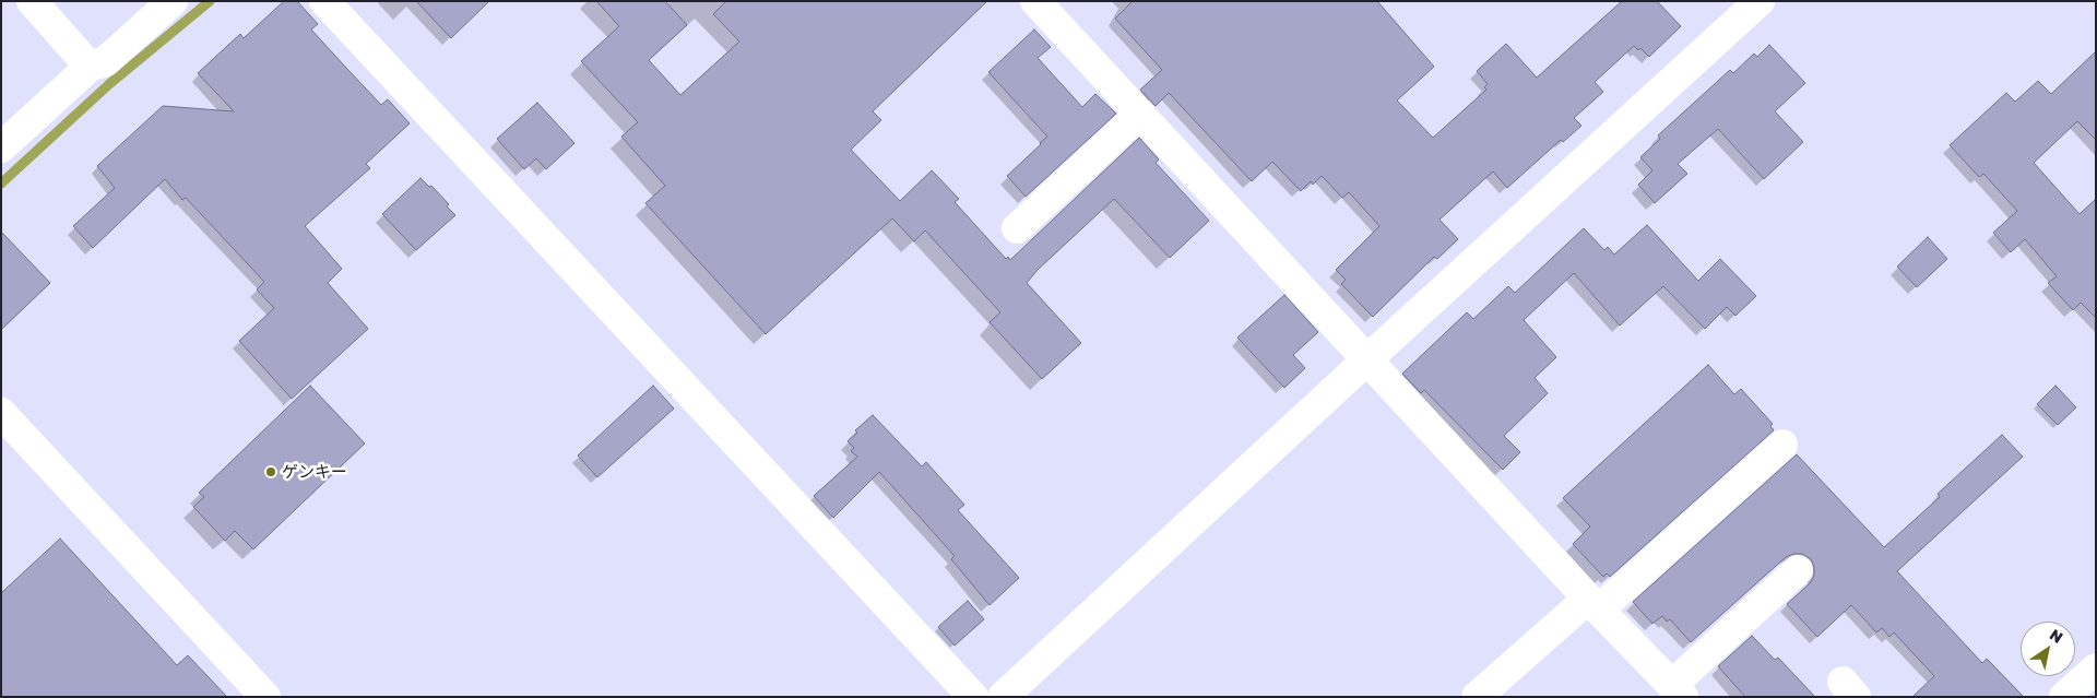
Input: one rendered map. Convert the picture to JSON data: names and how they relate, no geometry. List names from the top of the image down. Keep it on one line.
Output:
{"places":["ゲンキー"],"north":"top right"}
